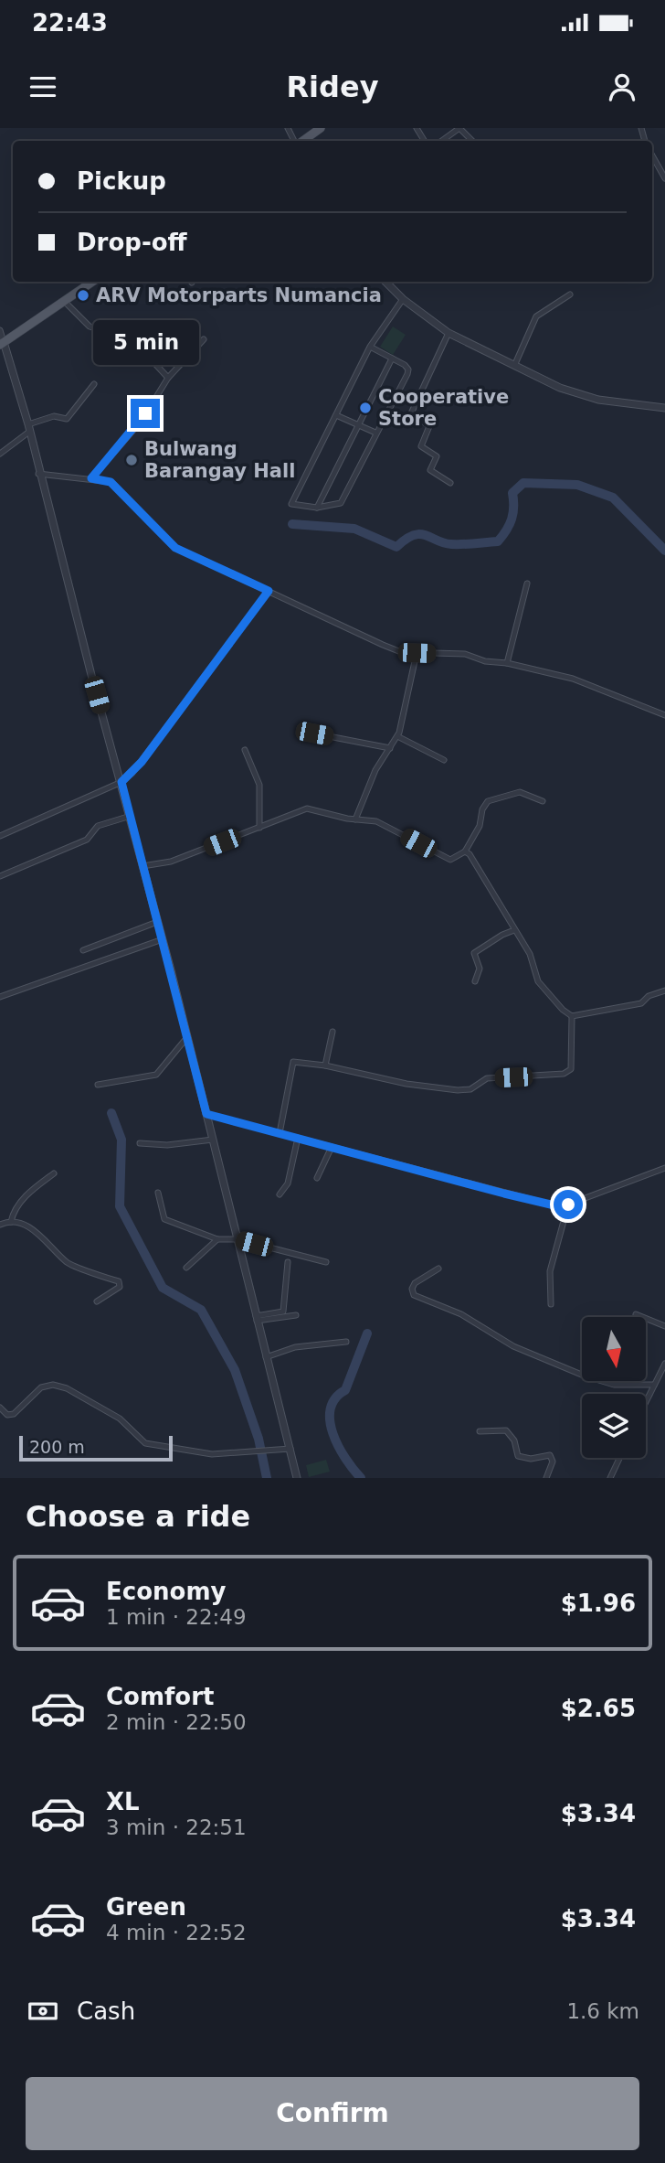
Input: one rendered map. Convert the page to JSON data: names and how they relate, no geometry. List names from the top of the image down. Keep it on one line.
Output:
{"places":["ARV Motorparts Numancia","Cooperative Store","Bulwang Barangay Hall"],"scale_bar":"200 m","north":"bottom","page":{"status":"22:43","header":"Ridey","banner":["Pickup","Drop-off"],"bubble":"5 min","scale":"200 m","heading":"Choose a ride","list":[{"name":"Economy","note":"1 min · 22:49","value":"$1.96"},{"name":"Comfort","note":"2 min · 22:50","value":"$2.65"},{"name":"XL","note":"3 min · 22:51","value":"$3.34"},{"name":"Green","note":"4 min · 22:52","value":"$3.34"}],"pay":["Cash","1.6 km"],"buttons":"Confirm"}}
